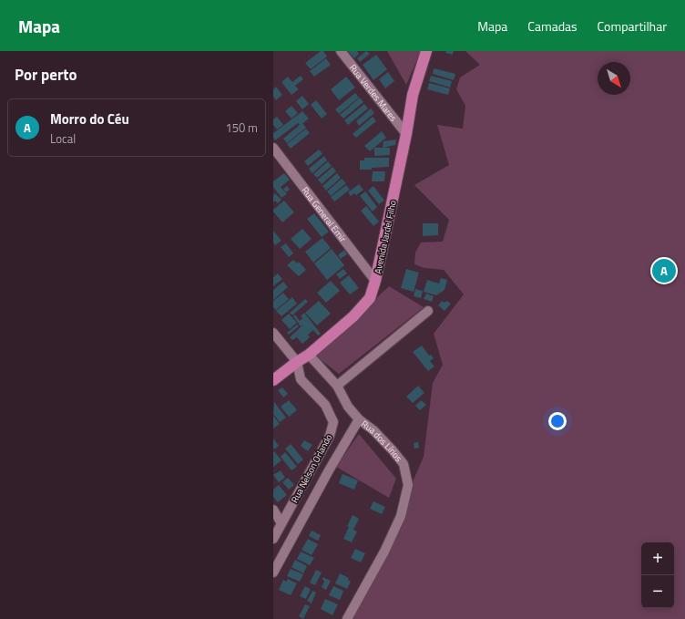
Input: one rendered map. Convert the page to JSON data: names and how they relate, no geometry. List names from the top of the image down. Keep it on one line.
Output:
{"streets":{"main road":["Avenida Jardel Filho"],"street":["Rua Verdes Mares","Rua General Emir","Rua dos Lírios","Rua Nelson Orlando"]},"crossings":[["Rua Verdes Mares","Avenida Jardel Filho"],["Rua General Emir","Avenida Jardel Filho"],["Avenida Jardel Filho","Rua dos Lírios"],["Avenida Jardel Filho","Rua Nelson Orlando"],["Rua dos Lírios","Rua Nelson Orlando"]],"north":"bottom right","page":{"header":"Mapa","nav":["Mapa","Camadas","Compartilhar"],"heading":"Por perto","list":[{"mark":"A","name":"Morro do Céu","note":"Local","value":"150 m"}],"pins":"A","map_buttons":["+","−"]}}
